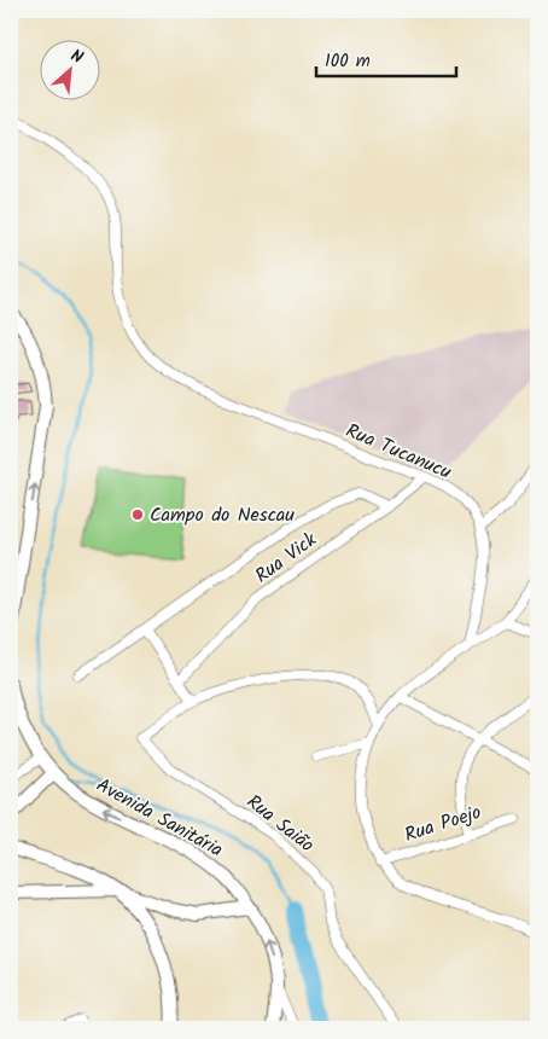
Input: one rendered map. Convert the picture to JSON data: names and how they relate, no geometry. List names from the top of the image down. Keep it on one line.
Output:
{"streets":{"street":["Rua Tucanucu","Rua Vick","Avenida Sanitária","Rua Saião","Rua Poejo"]},"crossings":[["Rua Tucanucu","Rua Vick"]],"places":["Campo do Nescau"],"scale_bar":"100 m","north":"top right"}
